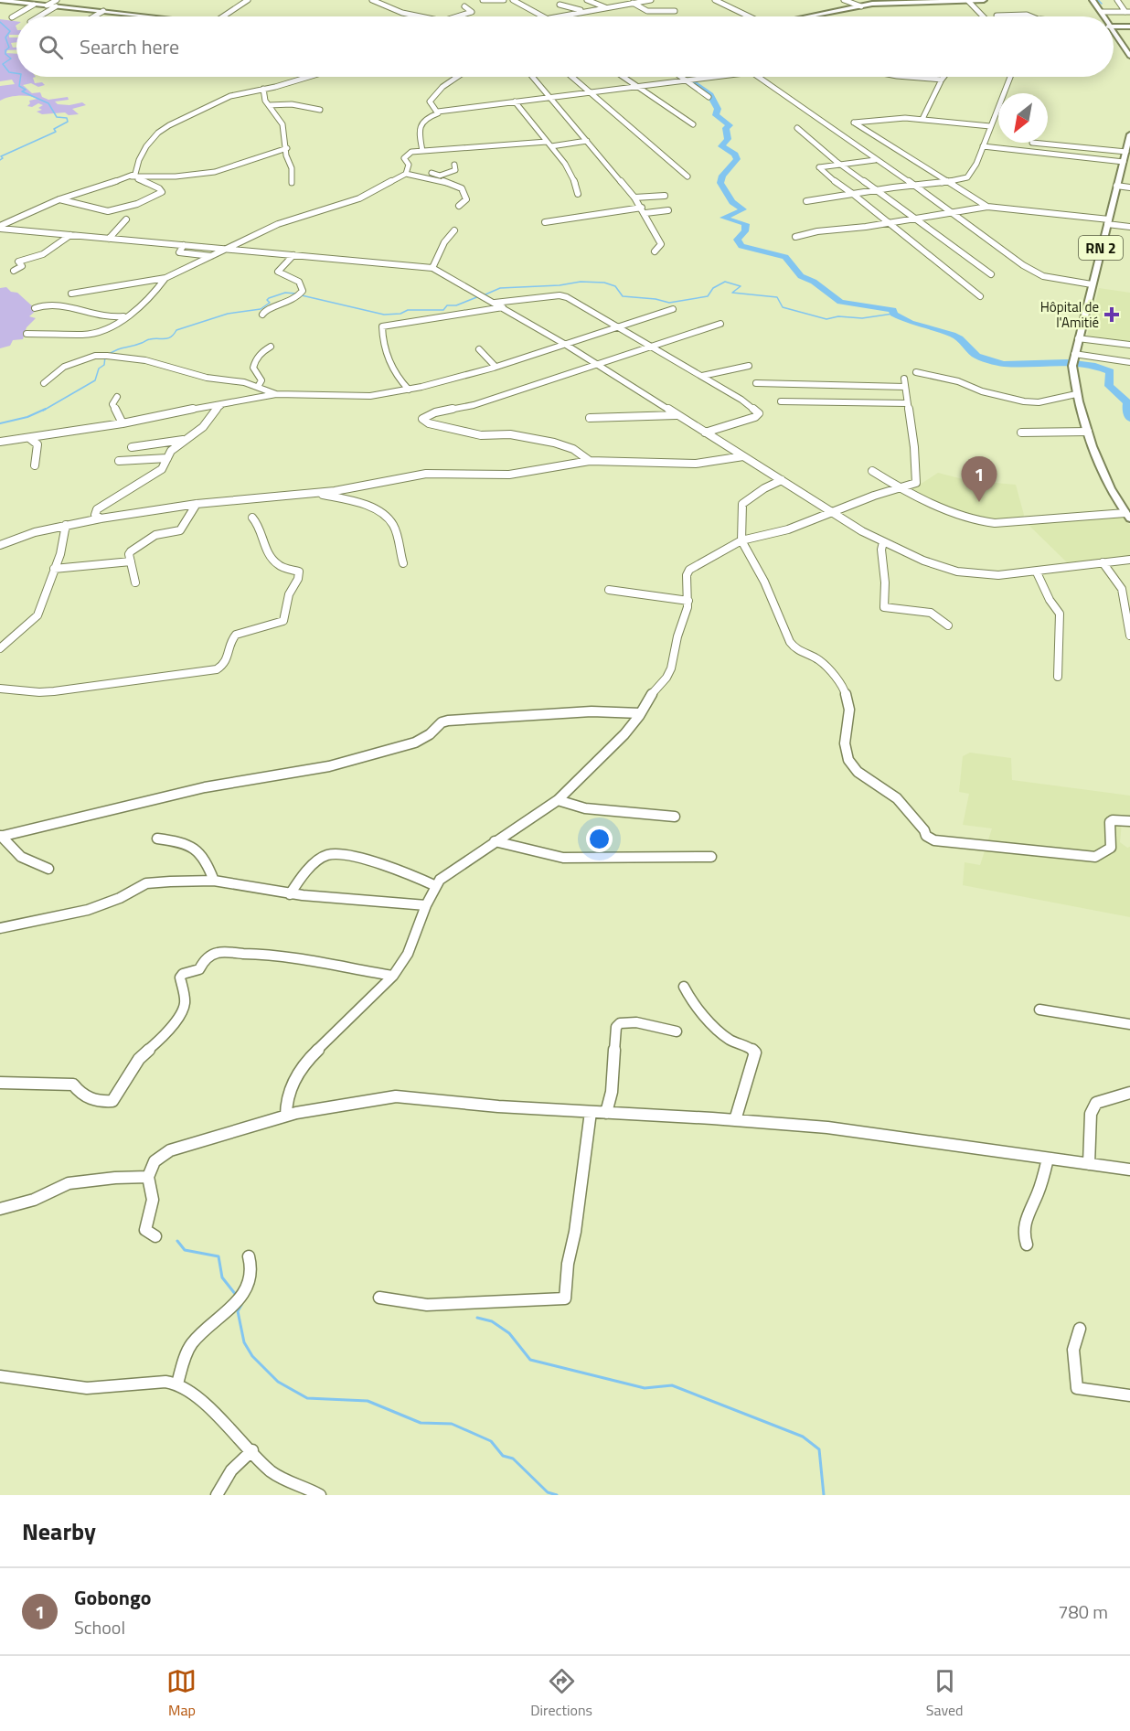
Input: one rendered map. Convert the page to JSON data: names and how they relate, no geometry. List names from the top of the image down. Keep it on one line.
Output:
{"streets":{"main road":["RN 2"]},"places":{"health":["Hôpital de l'Amitié"]},"north":"bottom left","page":{"search":"Search here","pins":"1","heading":"Nearby","list":[{"mark":"1","name":"Gobongo","note":"School","value":"780 m"}],"nav":["Map","Directions","Saved"]}}
